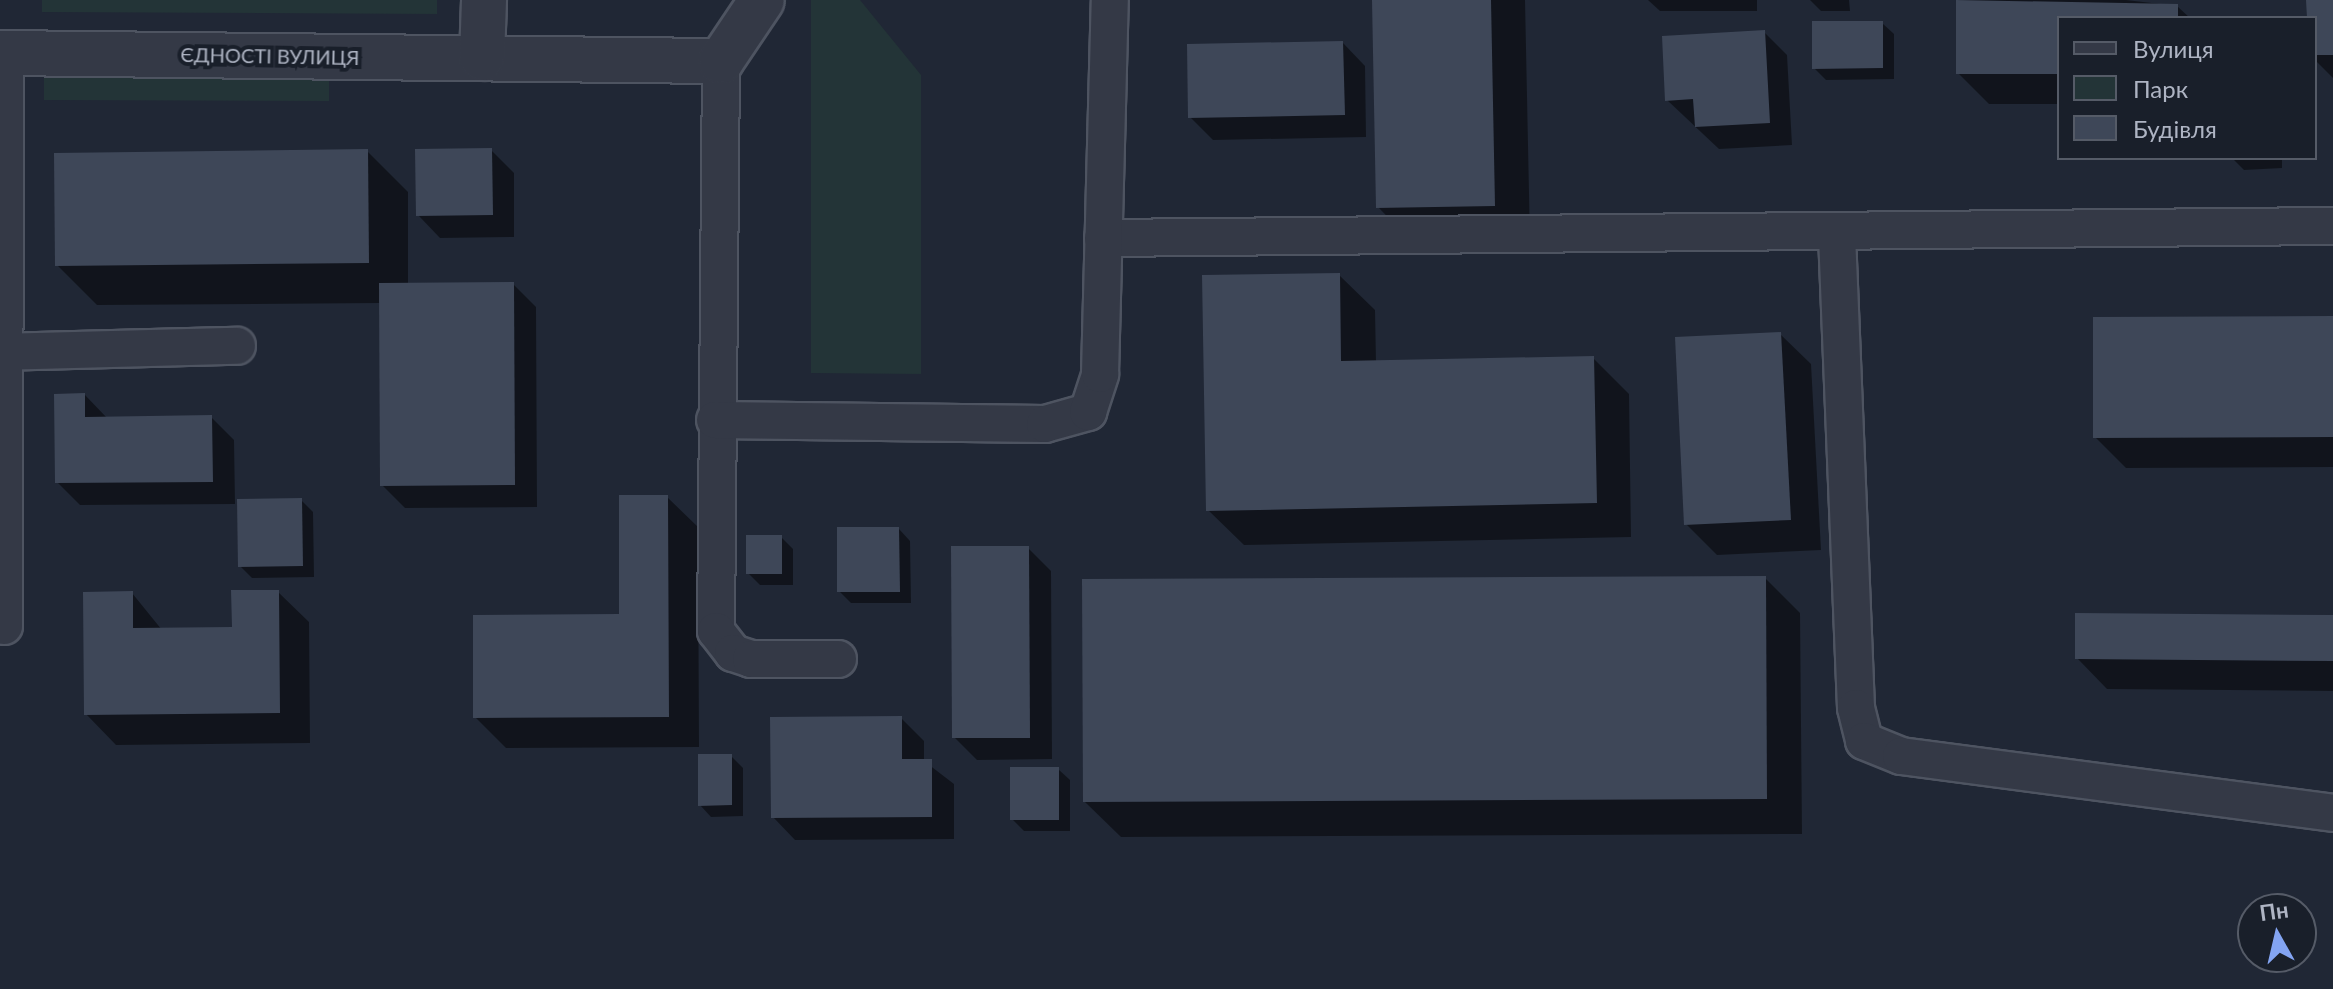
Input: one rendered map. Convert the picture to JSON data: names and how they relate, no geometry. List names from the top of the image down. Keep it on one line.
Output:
{"streets":{"street":["ЄДНОСТІ ВУЛИЦЯ"]},"legend":["Вулиця","Парк","Будівля"],"north":"top"}
